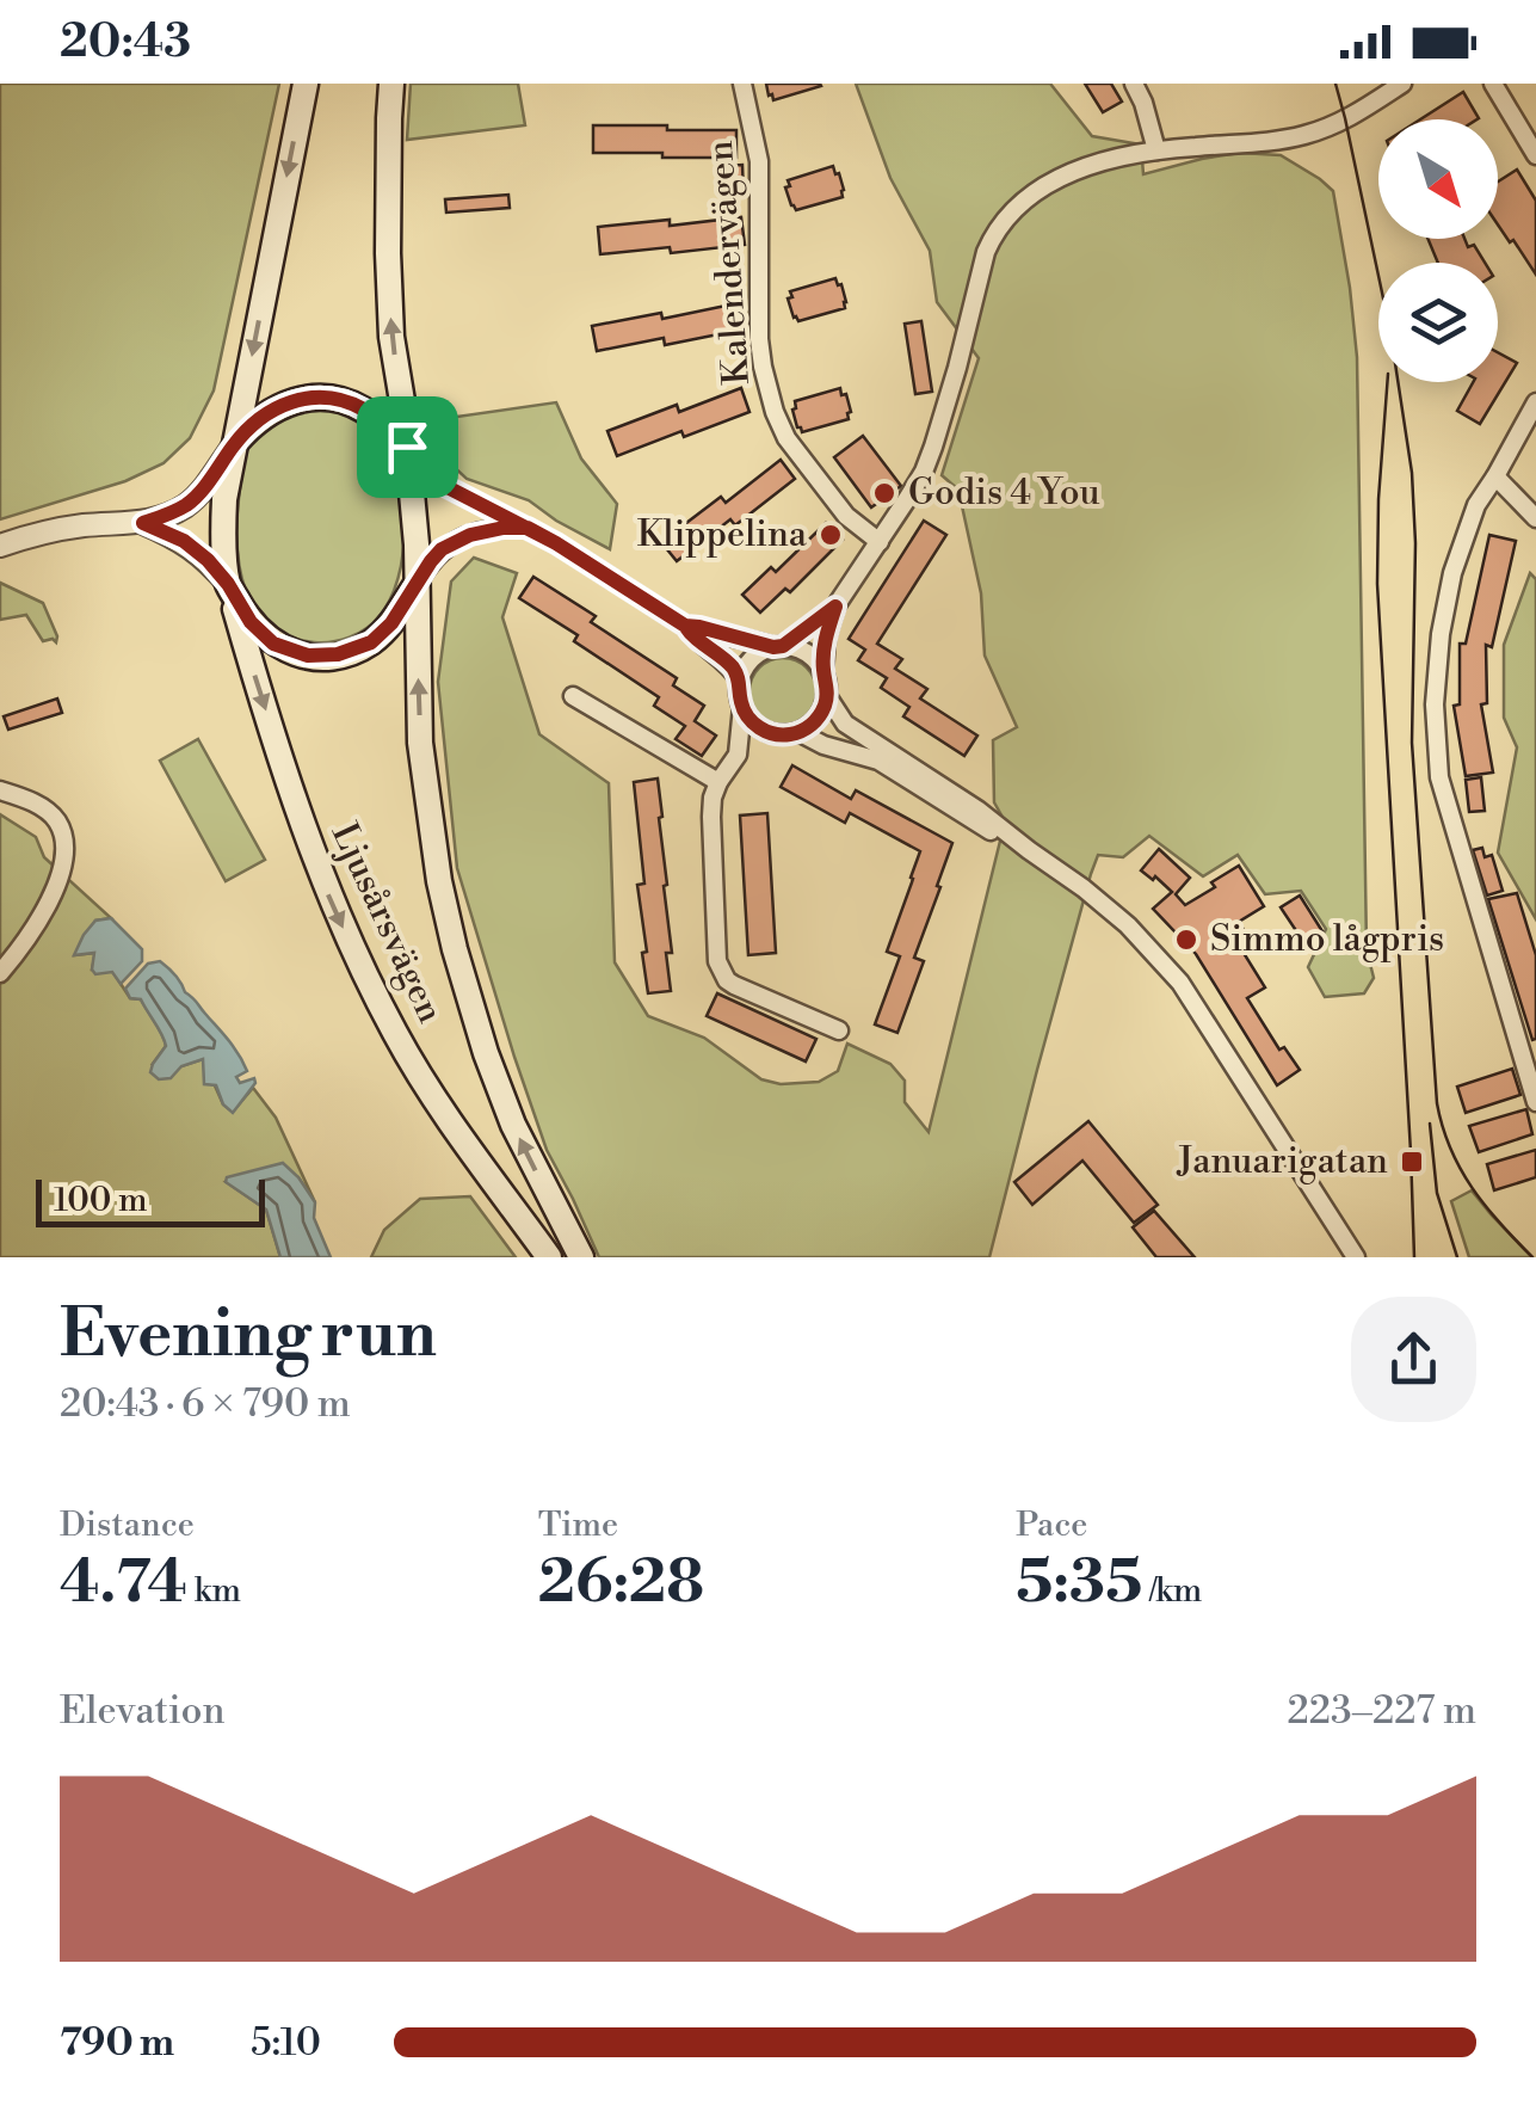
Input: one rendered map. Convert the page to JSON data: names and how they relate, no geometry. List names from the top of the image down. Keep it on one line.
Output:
{"streets":{"main road":["Ljusårsvägen"],"street":["Kalendervägen"]},"places":{"other":["Godis 4 You","Klippelina","Simmo lågpris"],"transit":["Januarigatan"]},"scale_bar":"100 m","north":"bottom right","page":{"status":"20:43","scale":"100 m","heading":["Evening run","20:43 · 6 × 790 m"],"stats":[["Distance","4.74 km"],["Time","26:28"],["Pace","5:35 /km"]],"chart":["Elevation","223–227 m"],"list":[{"name":"790 m","note":"5:10"}]}}
